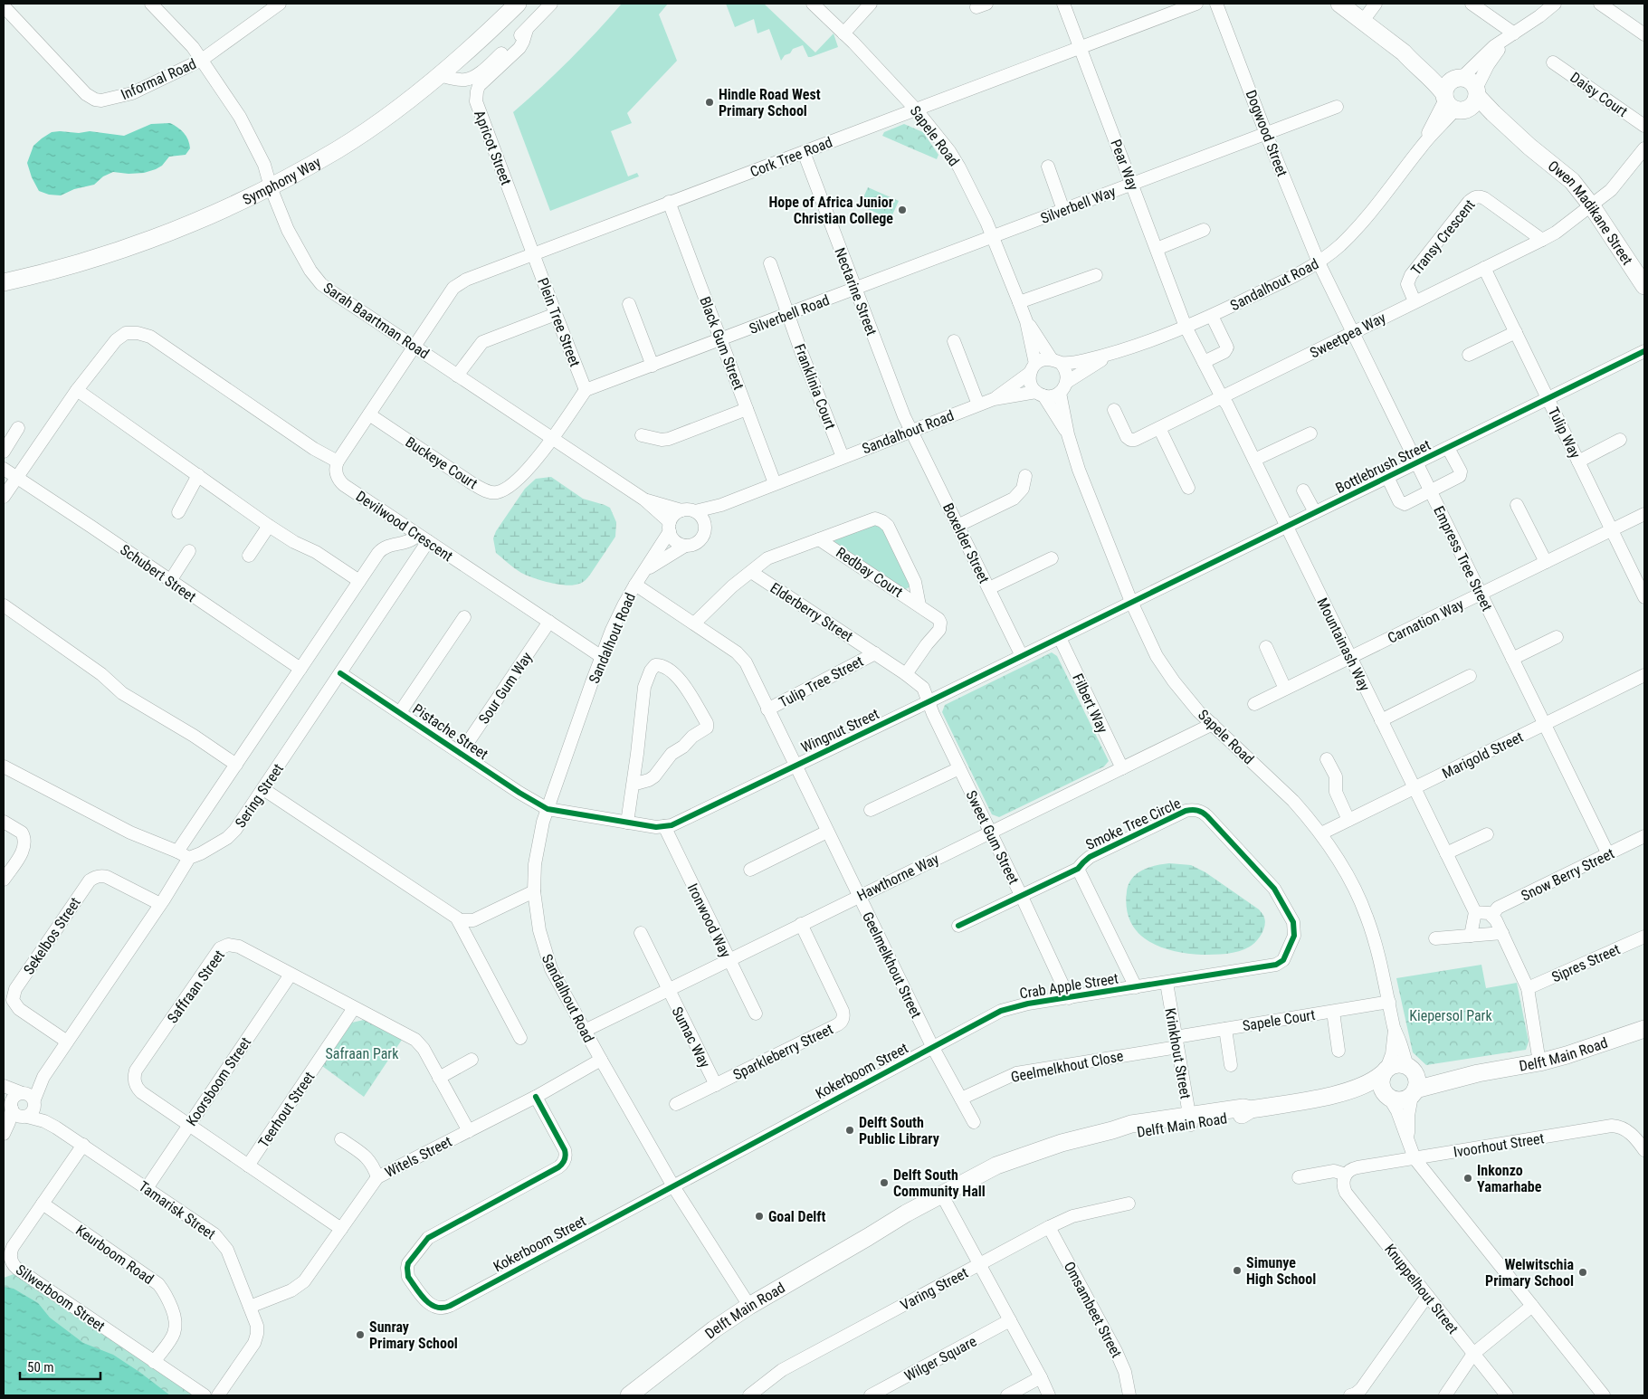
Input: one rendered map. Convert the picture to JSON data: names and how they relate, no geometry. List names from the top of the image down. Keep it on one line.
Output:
{"streets":{"street":["Informal Road","Daisy Court","Dogwood Street","Sapele Road","Apricot Street","Cork Tree Road","Pear Way","Symphony Way","Silverbell Way","Owen Madikane Street","Transy Crescent","Sandalhout Road","Nectarine Street","Silverbell Road","Sarah Baartman Road","Plein Tree Street","Sweetpea Way","Black Gum Street","Franklinia Court","Tulip Way","Buckeye Court","Bottlebrush Street","Devilwood Crescent","Boxelder Street","Empress Tree Street","Redbay Court","Schubert Street","Elderberry Street","Carnation Way","Mountainash Way","Tulip Tree Street","Sour Gum Way","Filbert Way","Wingnut Street","Pistache Street","Marigold Street","Sering Street","Smoke Tree Circle","Sweet Gum Street","Snow Berry Street","Hawthorne Way","Ironwood Way","Sekelbos Street","Sipres Street","Geelmelkhout Street","Crab Apple Street","Saffraan Street","Sapele Court","Sumac Way","Sparkleberry Street","Krinkhout Street","Delft Main Road","Geelmelkhout Close","Kokerboom Street","Koorsboom Street","Teerhout Street","Ivoorhout Street","Witels Street","Tamarisk Street","Keurboom Road","Varing Street","Knuppelhout Street","Silwerboom Street","Omsambeet Street","Wilger Square"]},"crossings":[["Informal Road","Sarah Baartman Road"],["Dogwood Street","Silverbell Way"],["Dogwood Street","Sandalhout Road"],["Dogwood Street","Empress Tree Street"],["Sapele Road","Cork Tree Road"],["Sapele Road","Silverbell Way"],["Sapele Road","Sandalhout Road"],["Sapele Road","Silverbell Road"],["Sapele Road","Bottlebrush Street"],["Sapele Road","Wingnut Street"],["Sapele Road","Marigold Street"],["Sapele Road","Hawthorne Way"],["Sapele Road","Sapele Court"],["Sapele Road","Delft Main Road"],["Apricot Street","Cork Tree Road"],["Apricot Street","Symphony Way"],["Apricot Street","Plein Tree Street"],["Cork Tree Road","Pear Way"],["Cork Tree Road","Nectarine Street"],["Cork Tree Road","Sarah Baartman Road"],["Cork Tree Road","Plein Tree Street"],["Cork Tree Road","Black Gum Street"],["Pear Way","Silverbell Way"],["Pear Way","Sandalhout Road"],["Pear Way","Mountainash Way"],["Symphony Way","Sarah Baartman Road"],["Silverbell Way","Silverbell Road"],["Owen Madikane Street","Sandalhout Road"],["Owen Madikane Street","Sweetpea Way"],["Transy Crescent","Sweetpea Way"],["Sandalhout Road","Nectarine Street"],["Sandalhout Road","Sarah Baartman Road"],["Sandalhout Road","Black Gum Street"],["Sandalhout Road","Franklinia Court"],["Sandalhout Road","Devilwood Crescent"],["Sandalhout Road","Boxelder Street"],["Sandalhout Road","Empress Tree Street"],["Sandalhout Road","Mountainash Way"],["Sandalhout Road","Wingnut Street"],["Sandalhout Road","Pistache Street"],["Sandalhout Road","Hawthorne Way"],["Sandalhout Road","Geelmelkhout Street"],["Sandalhout Road","Delft Main Road"],["Sandalhout Road","Kokerboom Street"],["Sandalhout Road","Witels Street"],["Nectarine Street","Silverbell Road"],["Nectarine Street","Boxelder Street"],["Silverbell Road","Plein Tree Street"],["Silverbell Road","Black Gum Street"],["Silverbell Road","Franklinia Court"],["Sarah Baartman Road","Buckeye Court"],["Sweetpea Way","Tulip Way"],["Sweetpea Way","Empress Tree Street"],["Sweetpea Way","Mountainash Way"],["Tulip Way","Bottlebrush Street"],["Tulip Way","Carnation Way"],["Bottlebrush Street","Empress Tree Street"],["Bottlebrush Street","Mountainash Way"],["Bottlebrush Street","Wingnut Street"],["Devilwood Crescent","Sour Gum Way"],["Devilwood Crescent","Sering Street"],["Boxelder Street","Wingnut Street"],["Empress Tree Street","Carnation Way"],["Empress Tree Street","Marigold Street"],["Empress Tree Street","Snow Berry Street"],["Redbay Court","Elderberry Street"],["Elderberry Street","Tulip Tree Street"],["Elderberry Street","Wingnut Street"],["Elderberry Street","Sweet Gum Street"],["Carnation Way","Mountainash Way"],["Mountainash Way","Marigold Street"],["Tulip Tree Street","Geelmelkhout Street"],["Sour Gum Way","Pistache Street"],["Filbert Way","Wingnut Street"],["Filbert Way","Hawthorne Way"],["Wingnut Street","Pistache Street"],["Wingnut Street","Sweet Gum Street"],["Wingnut Street","Ironwood Way"],["Wingnut Street","Geelmelkhout Street"],["Pistache Street","Sering Street"],["Smoke Tree Circle","Sweet Gum Street"],["Smoke Tree Circle","Crab Apple Street"],["Smoke Tree Circle","Krinkhout Street"],["Sweet Gum Street","Hawthorne Way"],["Sweet Gum Street","Crab Apple Street"],["Hawthorne Way","Ironwood Way"],["Hawthorne Way","Geelmelkhout Street"],["Hawthorne Way","Sumac Way"],["Hawthorne Way","Sparkleberry Street"],["Geelmelkhout Street","Crab Apple Street"],["Geelmelkhout Street","Kokerboom Street"],["Crab Apple Street","Kokerboom Street"],["Saffraan Street","Koorsboom Street"],["Saffraan Street","Teerhout Street"],["Saffraan Street","Witels Street"],["Sapele Court","Krinkhout Street"],["Sapele Court","Geelmelkhout Close"],["Sumac Way","Sparkleberry Street"],["Krinkhout Street","Delft Main Road"],["Krinkhout Street","Geelmelkhout Close"],["Kokerboom Street","Witels Street"],["Koorsboom Street","Tamarisk Street"],["Ivoorhout Street","Knuppelhout Street"],["Witels Street","Tamarisk Street"],["Tamarisk Street","Silwerboom Street"],["Keurboom Road","Silwerboom Street"],["Varing Street","Omsambeet Street"]],"parks":["Kiepersol Park","Safraan Park"],"places":["Hindle Road West Primary School","Hope of Africa Junior Christian College","Delft South Public Library","Inkonzo Yamarhabe","Delft South Community Hall","Goal Delft","Simunye High School","Welwitschia Primary School","Sunray Primary School"],"scale_bar":"50 m"}
